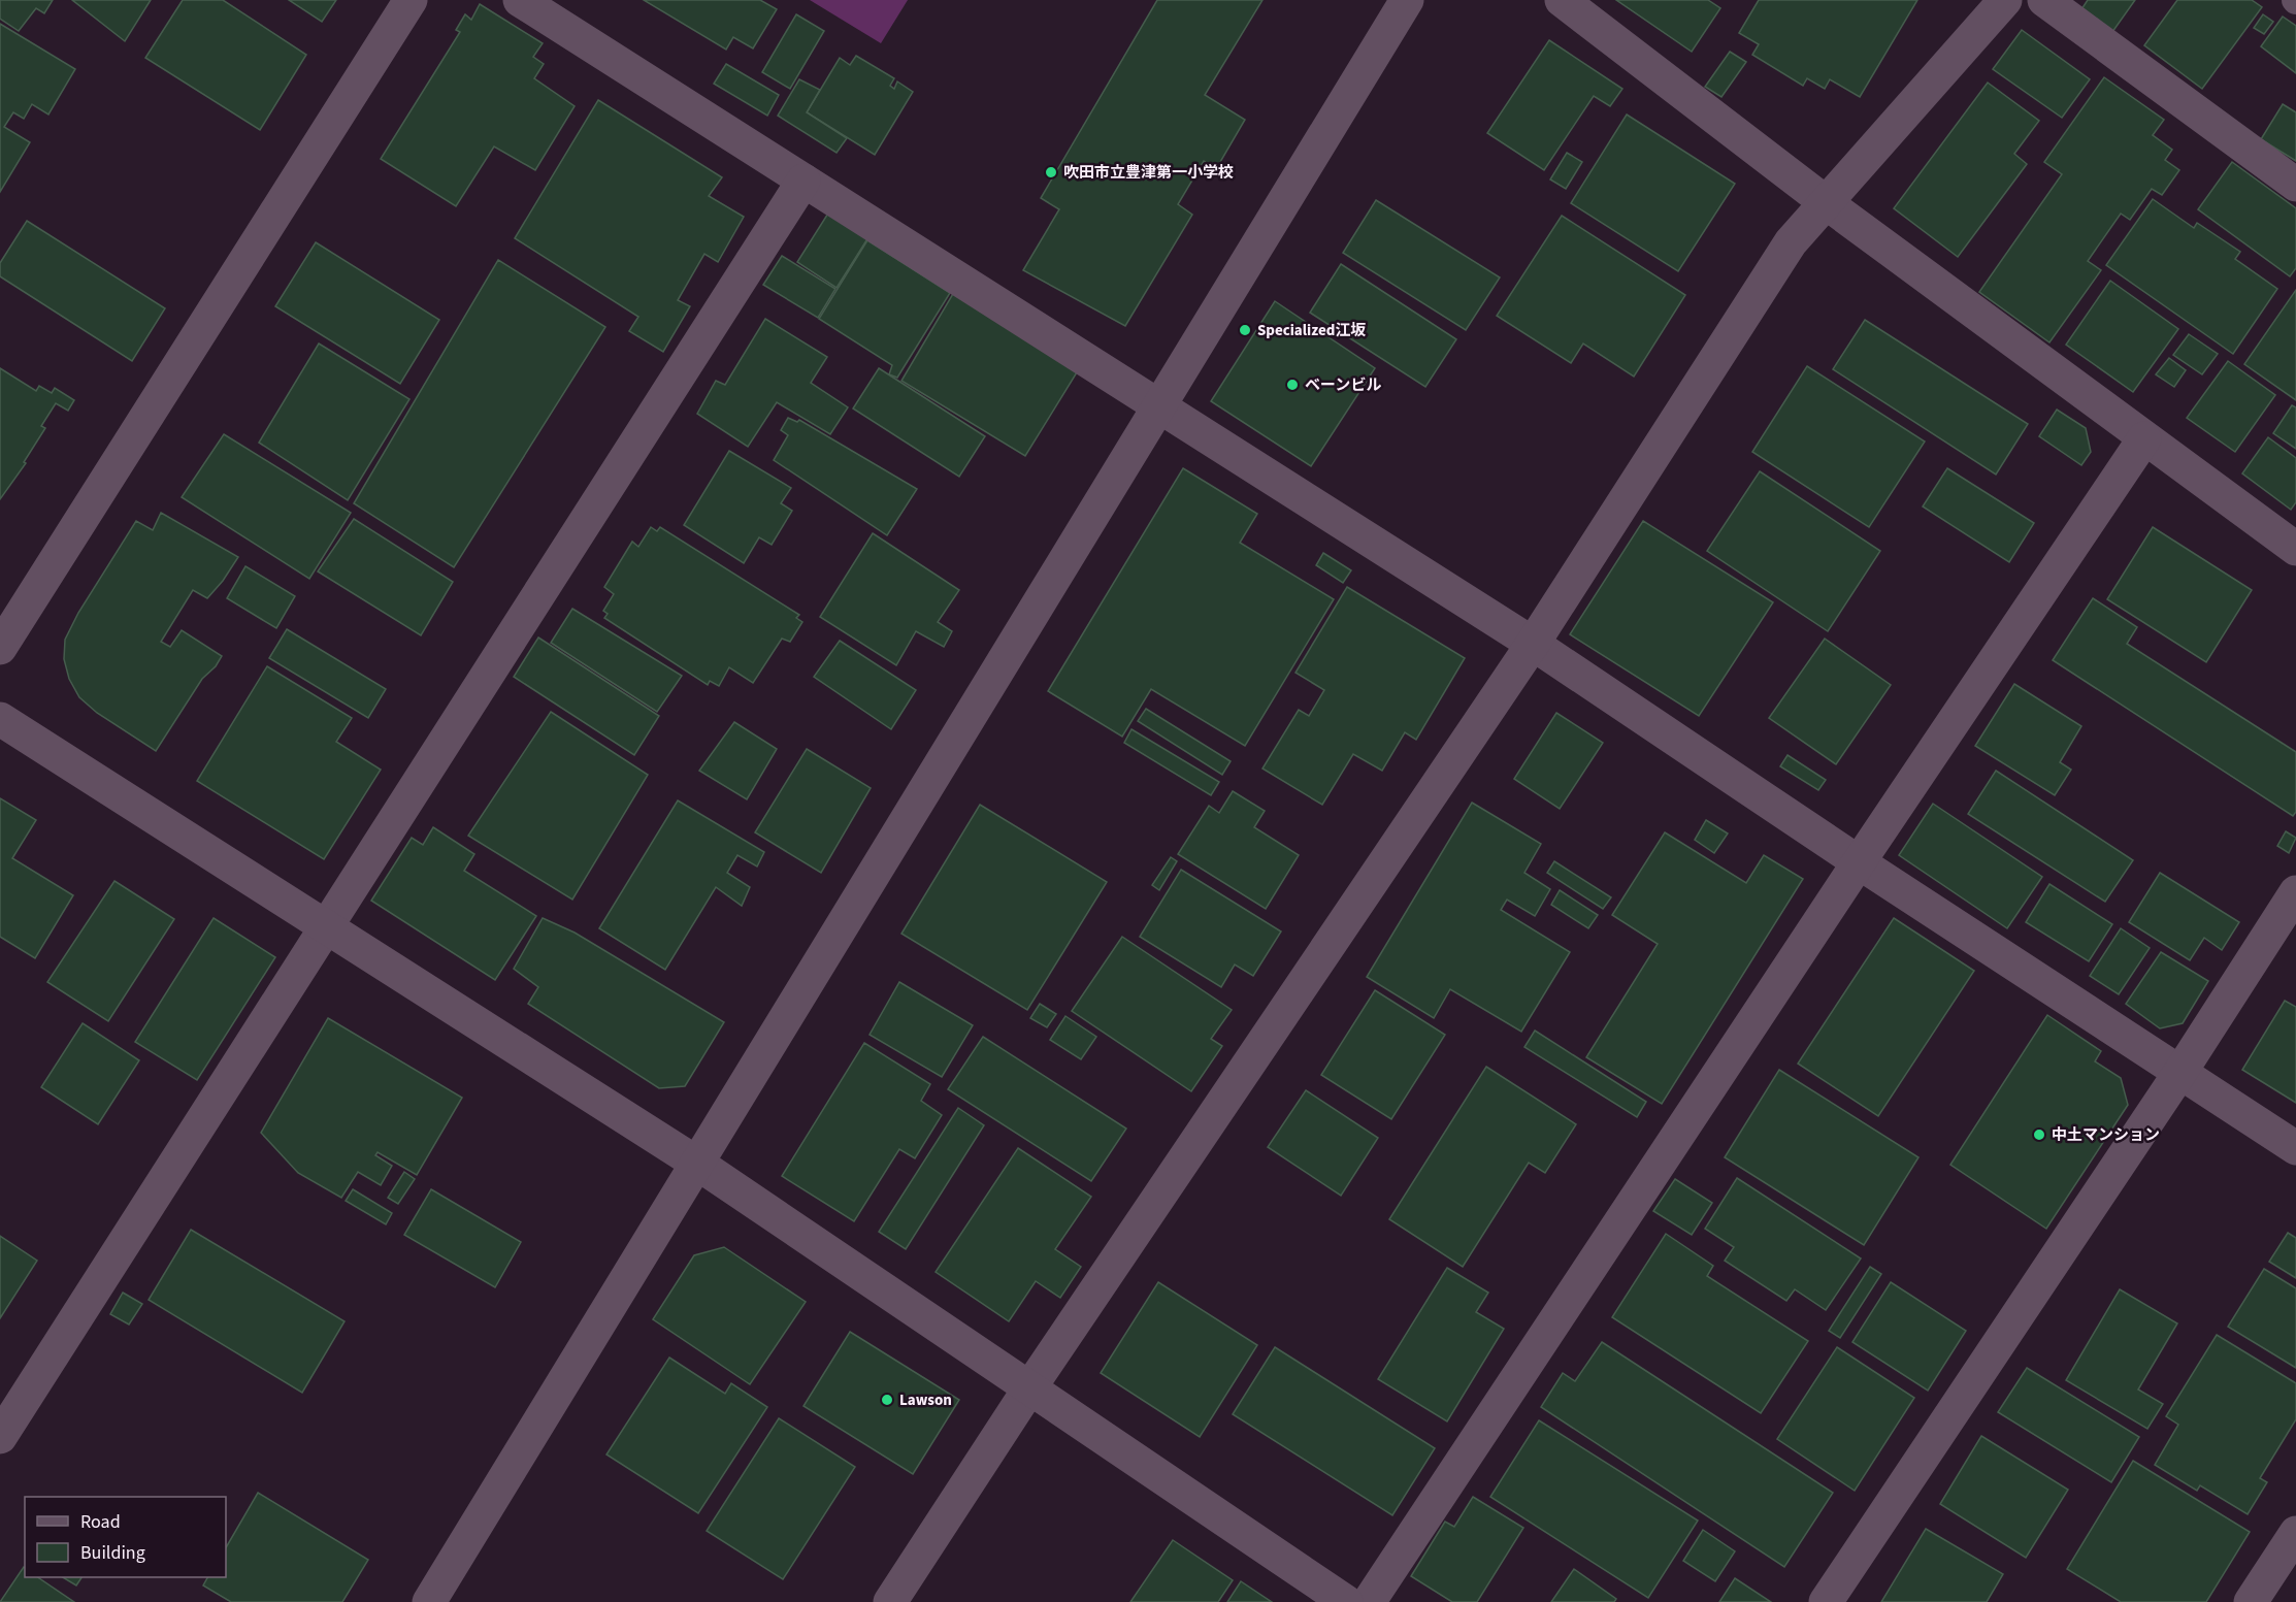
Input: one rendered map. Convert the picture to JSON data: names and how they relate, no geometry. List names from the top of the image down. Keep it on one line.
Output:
{"places":["吹田市立豊津第一小学校","Specialized江坂","ベーンビル","中土マンション","Lawson"],"legend":["Road","Building"]}
